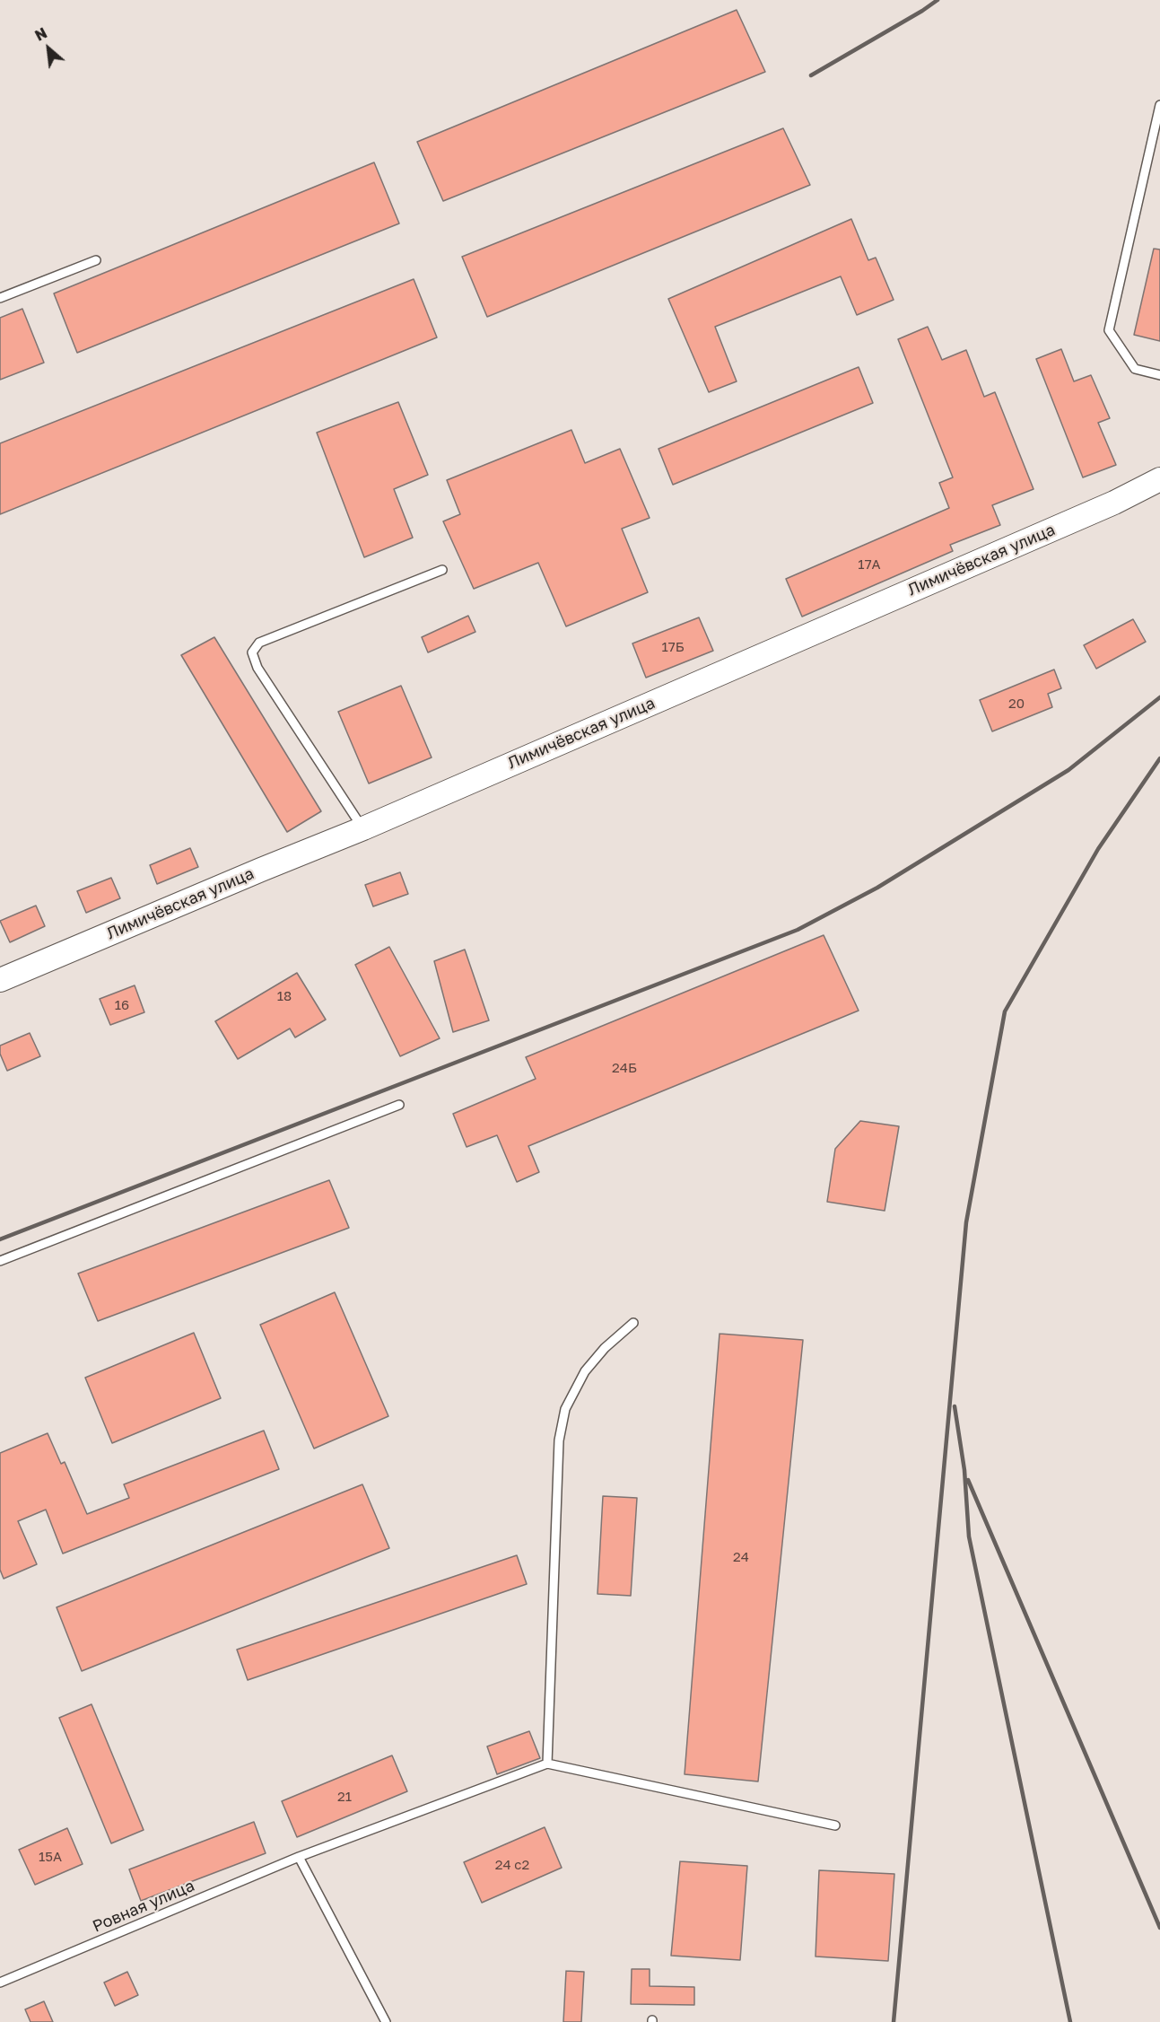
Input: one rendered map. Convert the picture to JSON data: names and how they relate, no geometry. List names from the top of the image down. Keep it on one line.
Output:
{"streets":{"main road":["Лимичёвская улица"],"lane":["Ровная улица"]},"house_numbers":["17А","17Б","20","18","16","24Б","24","21","15А","24 с2"],"north":"top left"}
